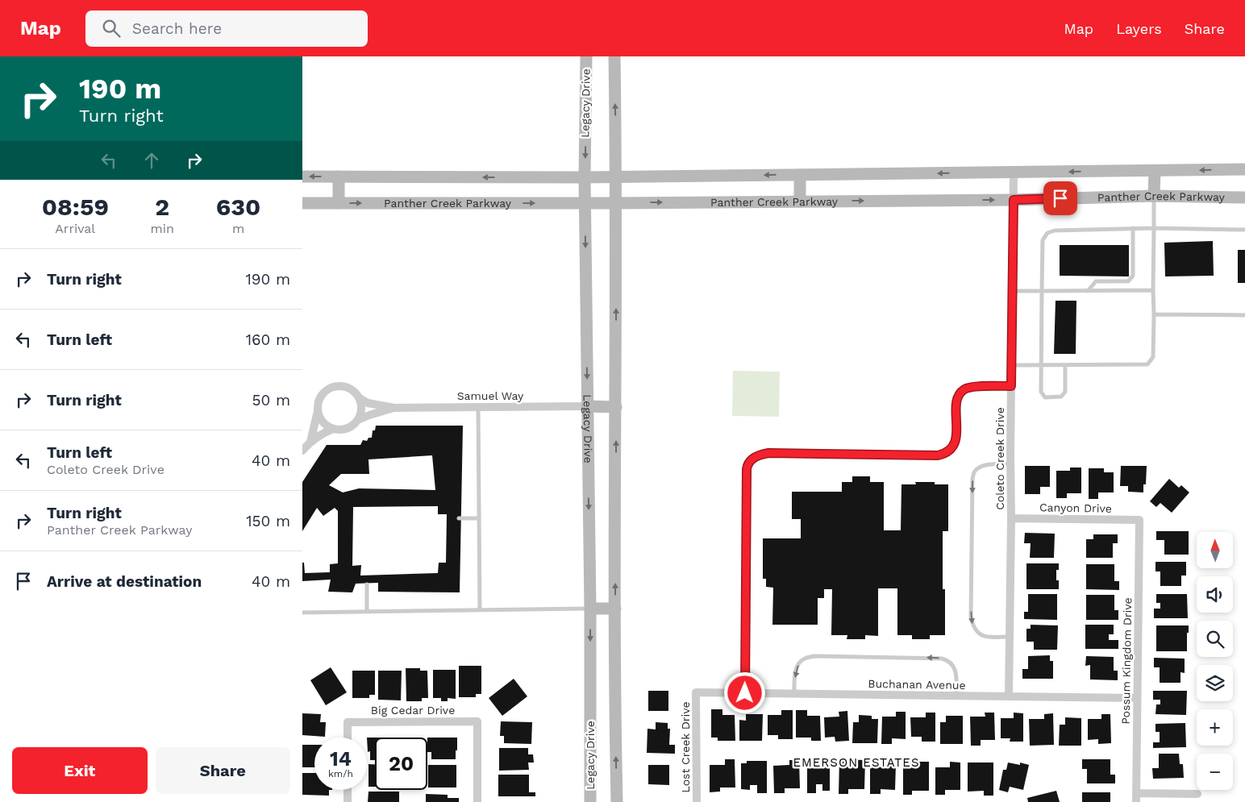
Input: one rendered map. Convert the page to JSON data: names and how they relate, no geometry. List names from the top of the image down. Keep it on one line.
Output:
{"streets":{"main road":["Legacy Drive","Panther Creek Parkway"],"street":["Samuel Way","Coleto Creek Drive","Canyon Drive","Possum Kingdom Drive","Buchanan Avenue","Big Cedar Drive","Lost Creek Drive"]},"crossings":[["Legacy Drive","Panther Creek Parkway"],["Legacy Drive","Samuel Way"],["Panther Creek Parkway","Coleto Creek Drive"],["Coleto Creek Drive","Canyon Drive"],["Coleto Creek Drive","Buchanan Avenue"],["Canyon Drive","Possum Kingdom Drive"],["Possum Kingdom Drive","Buchanan Avenue"],["Buchanan Avenue","Lost Creek Drive"]],"districts":["EMERSON ESTATES"],"north":"top","page":{"header":"Map","search":"Search here","nav":["Map","Layers","Share"],"turn":["190 m","Turn right"],"eta":["08:59","Arrival","2","min","630","m"],"list":[{"name":"Turn right","value":"190 m"},{"name":"Turn left","value":"160 m"},{"name":"Turn right","value":"50 m"},{"name":"Turn left","note":"Coleto Creek Drive","value":"40 m"},{"name":"Turn right","note":"Panther Creek Parkway","value":"150 m"},{"name":"Arrive at destination","value":"40 m"}],"map_buttons":["+","−"],"speed":"14 km/h","limit":"20","buttons":["Exit","Share"]}}
